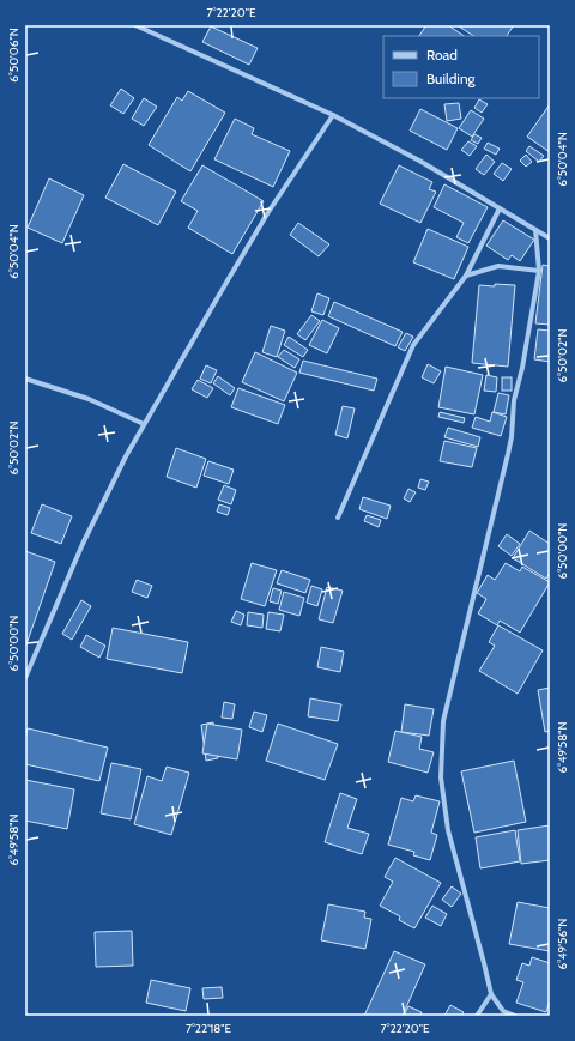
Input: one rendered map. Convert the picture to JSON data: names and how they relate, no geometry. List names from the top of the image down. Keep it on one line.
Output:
{"legend":["Road","Building"],"coordinates":["7°22'20\"E","6°50'06\"N","6°50'04\"N","6°50'02\"N","6°50'00\"N","6°49'58\"N","6°49'56\"N","7°22'18\"E"]}
